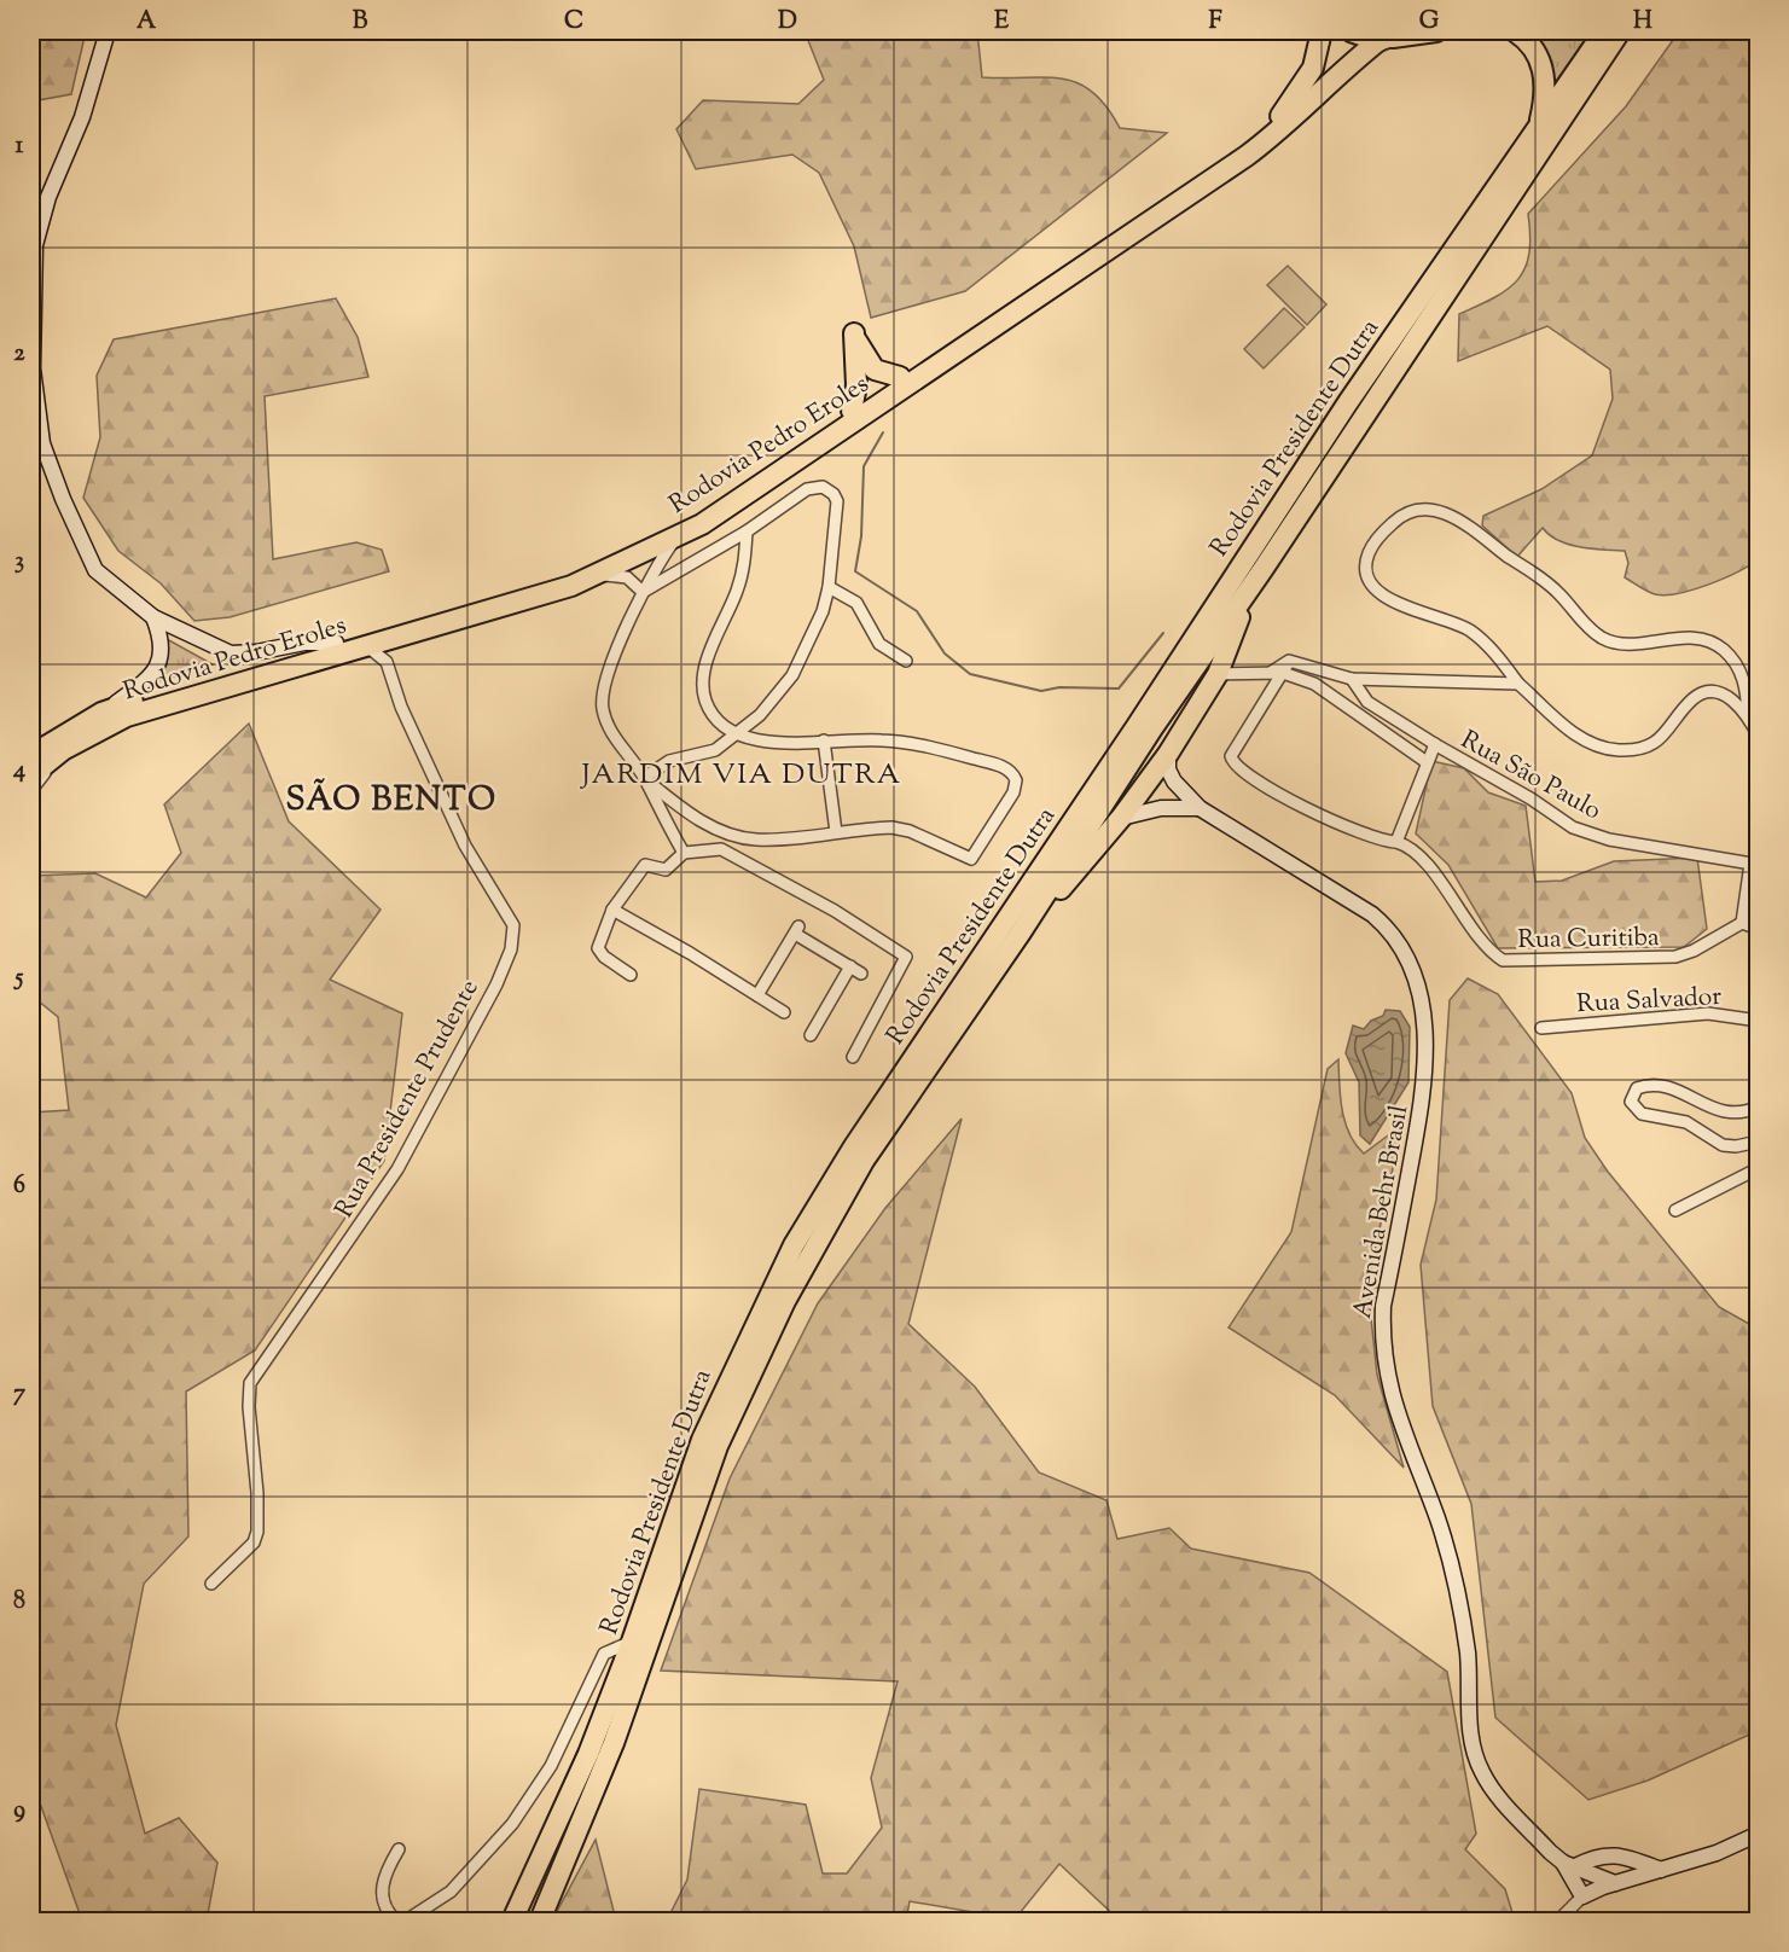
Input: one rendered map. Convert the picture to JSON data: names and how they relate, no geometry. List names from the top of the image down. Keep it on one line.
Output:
{"streets":{"highway":["Rodovia Presidente Dutra","Rodovia Pedro Eroles"],"street":["Rua São Paulo","Rua Curitiba","Rua Salvador","Rua Presidente Prudente","Avenida Behr Brasil"]},"districts":["JARDIM VIA DUTRA","SÃO BENTO"],"grid":{"columns":["A","B","C","D","E","F","G","H"],"rows":["1","2","3","4","5","6","7","8","9"]}}
